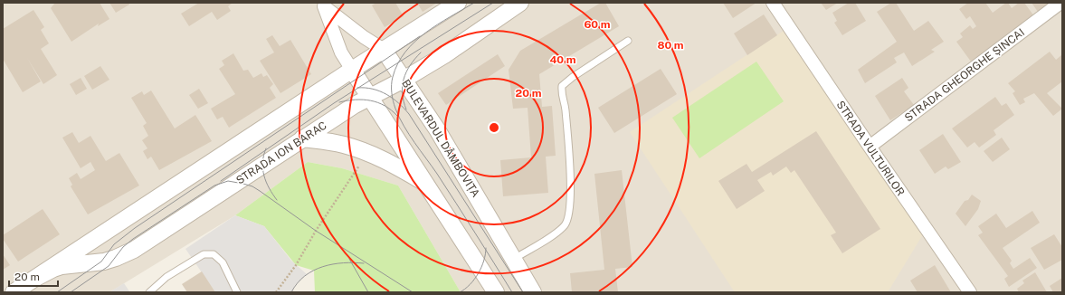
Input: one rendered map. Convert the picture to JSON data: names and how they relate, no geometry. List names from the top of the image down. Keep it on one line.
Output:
{"streets":{"street":["STRADA GHEORGHE ȘINCAI","BULEVARDUL DÂMBOVIȚA","STRADA VULTURILOR","STRADA ION BARAC"]},"crossings":[["STRADA GHEORGHE ȘINCAI","STRADA VULTURILOR"],["BULEVARDUL DÂMBOVIȚA","STRADA ION BARAC"]],"scale_bar":"20 m","rings":["60 m","80 m","40 m","20 m"]}
